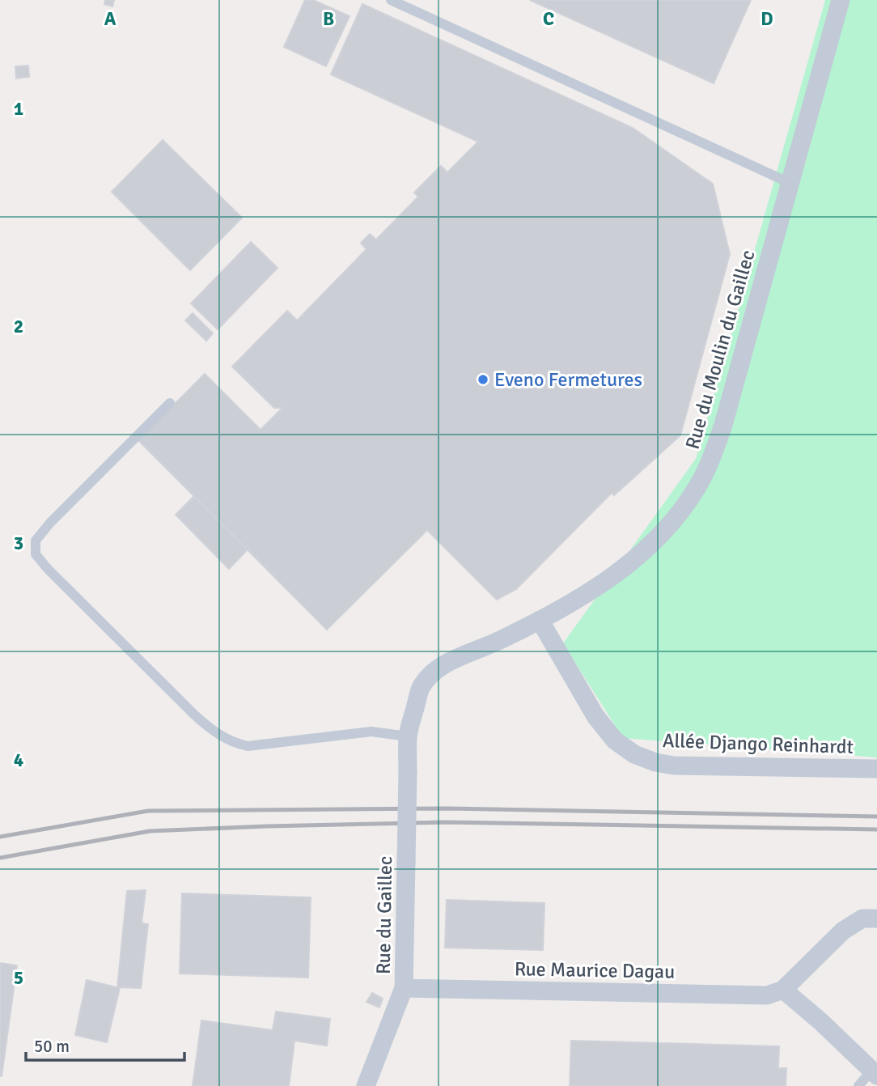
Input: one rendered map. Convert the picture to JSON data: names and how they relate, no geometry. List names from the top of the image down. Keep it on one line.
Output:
{"streets":{"street":["Rue du Moulin du Gaillec","Allée Django Reinhardt","Rue du Gaillec","Rue Maurice Dagau"]},"crossings":[["Rue du Moulin du Gaillec","Allée Django Reinhardt"],["Rue du Moulin du Gaillec","Rue du Gaillec"],["Rue du Gaillec","Rue Maurice Dagau"]],"places":["Eveno Fermetures"],"scale_bar":"50 m","grid":{"columns":["A","B","C","D"],"rows":["1","2","3","4","5"]}}
